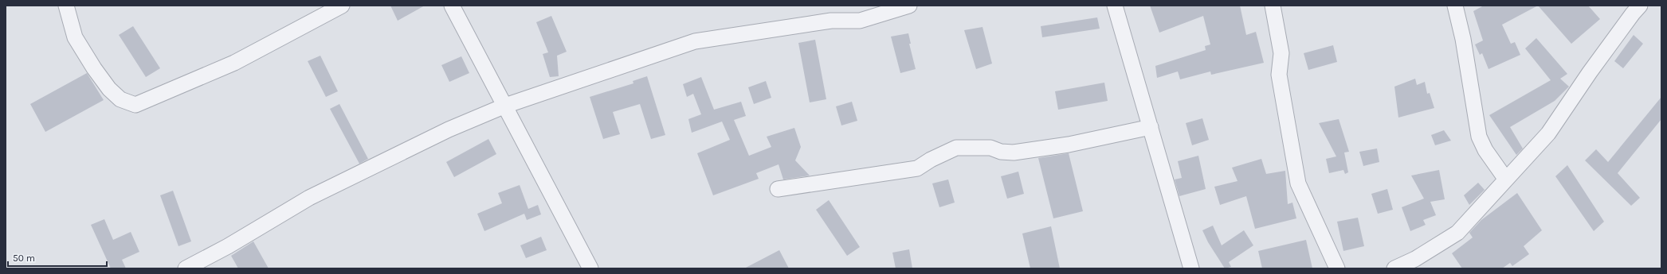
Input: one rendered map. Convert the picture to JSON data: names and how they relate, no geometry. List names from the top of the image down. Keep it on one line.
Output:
{"scale_bar":"50 m"}
